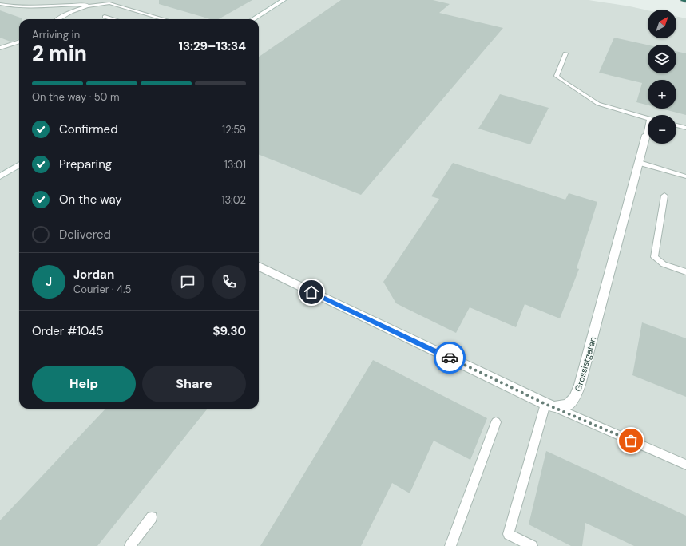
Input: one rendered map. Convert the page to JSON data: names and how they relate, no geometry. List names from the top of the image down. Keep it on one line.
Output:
{"streets":{"street":["Grossistgatan"]},"north":"top right","page":{"map_buttons":["+","−"],"heading":["2 min","Arriving in","13:29–13:34"],"panel":["Jordan","Courier · 4.5","Order #1045","$9.30"],"bar":"On the way · 50 m","list":[["Confirmed","12:59"],["Preparing","13:01"],["On the way","13:02"],"Delivered"],"round":"J","buttons":["Help","Share"]}}
